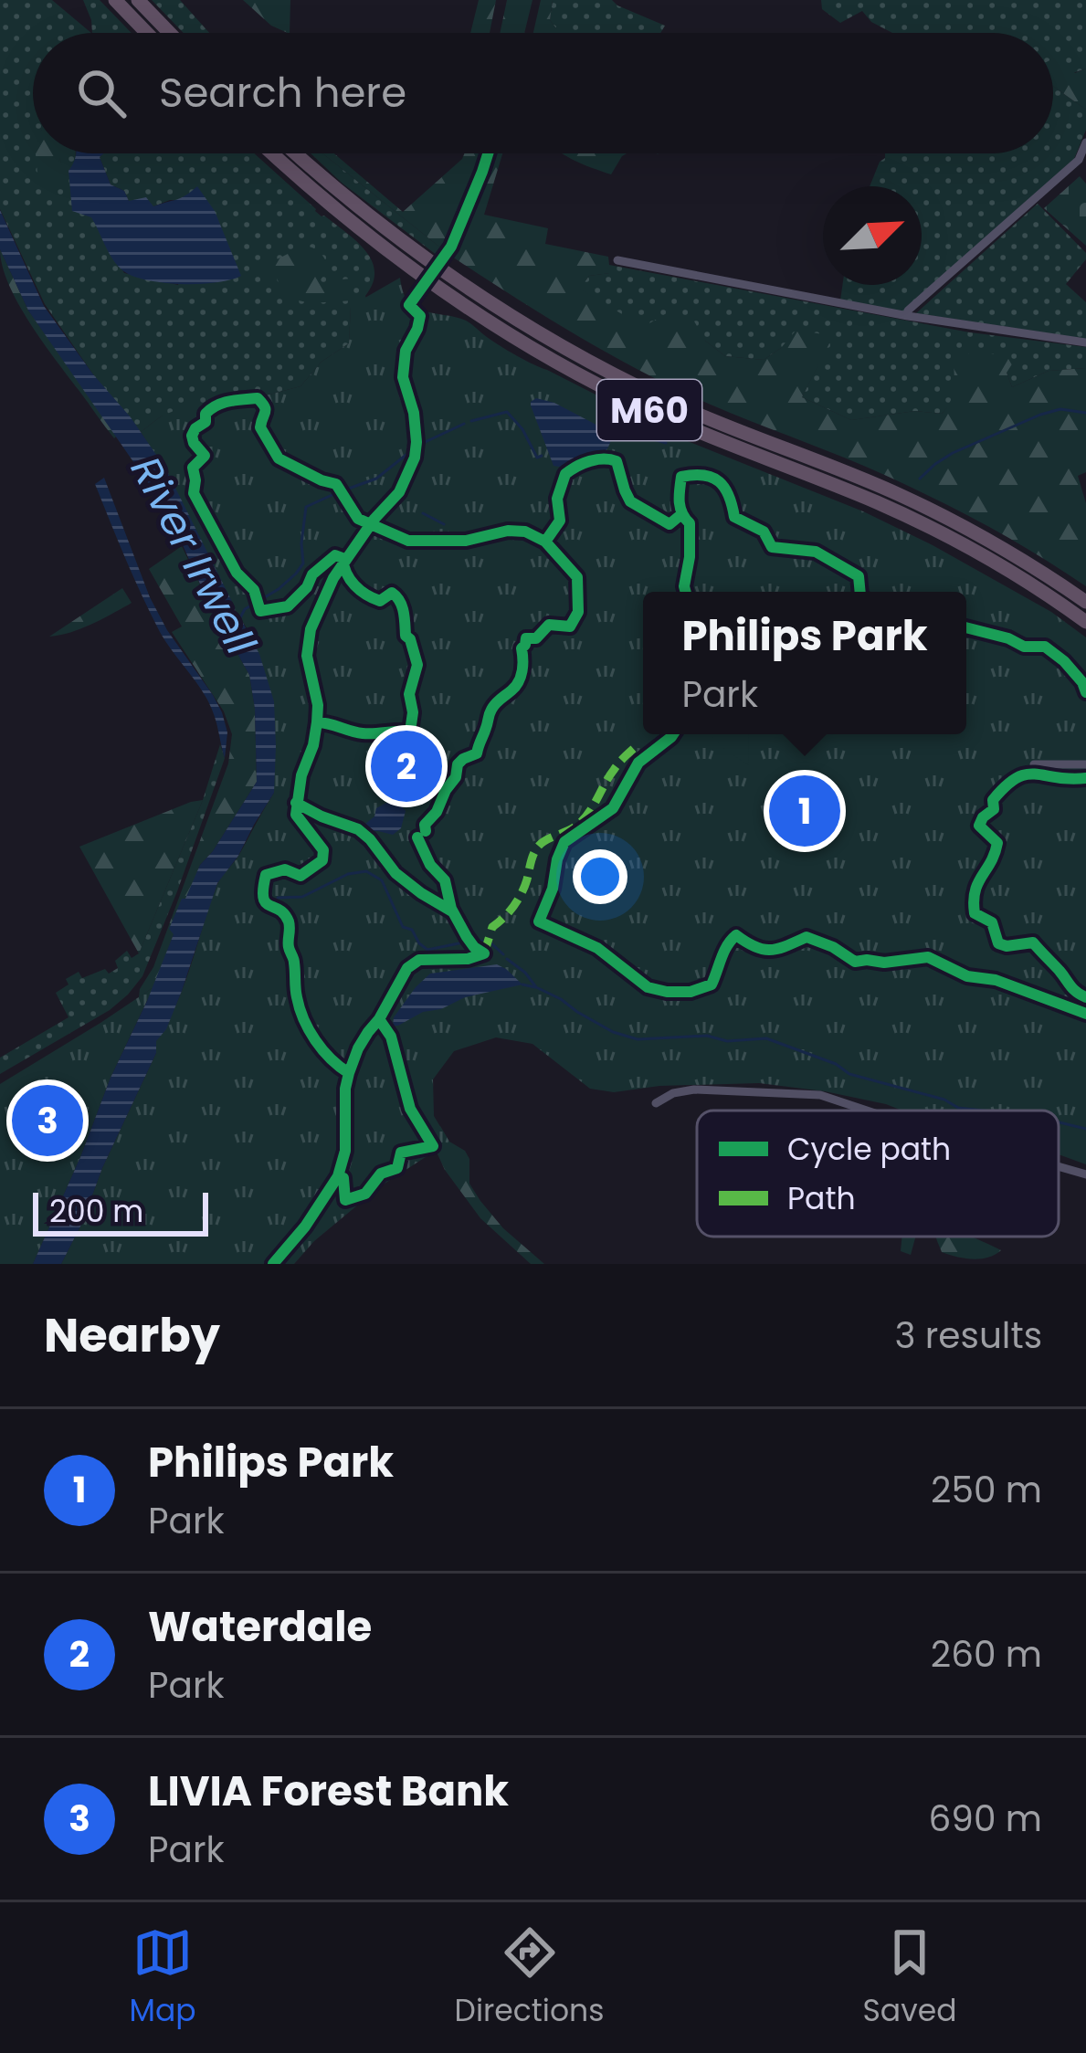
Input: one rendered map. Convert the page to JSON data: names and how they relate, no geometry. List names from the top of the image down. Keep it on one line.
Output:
{"streets":{"highway":["M60"]},"water":["River Irwell"],"legend":["Cycle path","Path"],"scale_bar":"200 m","north":"top right","page":{"search":"Search here","popup":["Philips Park","Park"],"pins":["2","1","3"],"scale":"200 m","heading":["Nearby","3 results"],"list":[{"mark":"1","name":"Philips Park","note":"Park","value":"250 m"},{"mark":"2","name":"Waterdale","note":"Park","value":"260 m"},{"mark":"3","name":"LIVIA Forest Bank","note":"Park","value":"690 m"}],"nav":["Map","Directions","Saved"]}}
